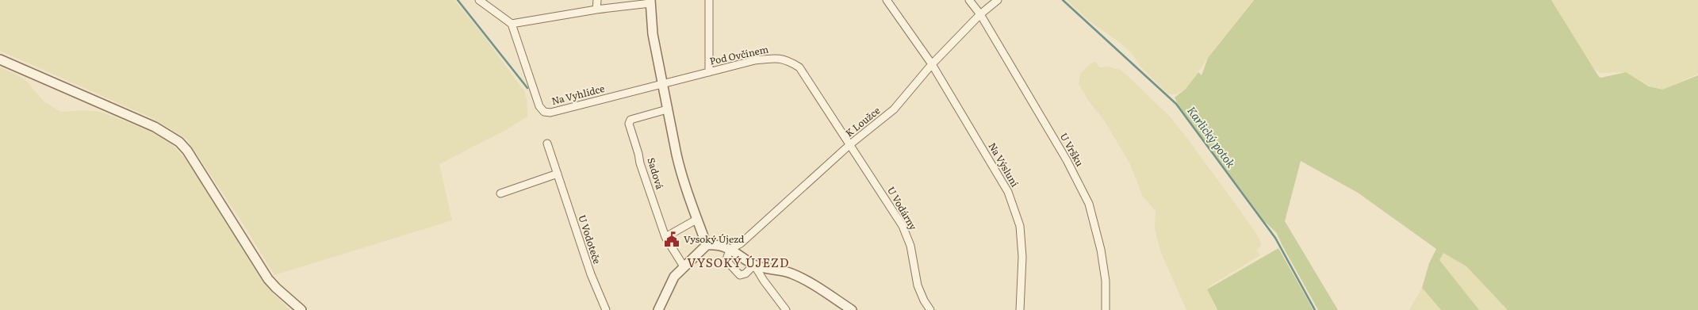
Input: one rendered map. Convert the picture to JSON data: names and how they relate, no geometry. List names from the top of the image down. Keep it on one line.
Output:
{"streets":{"street":["Pod Ovčínem","Na Vyhlídce","K Loužce","U Vršku","Na Výsluní","Sadová","U Vodárny","U Vodoteče"]},"crossings":[["Pod Ovčínem","Na Vyhlídce"],["Pod Ovčínem","K Loužce"],["Pod Ovčínem","U Vodárny"],["K Loužce","U Vršku"],["K Loužce","Na Výsluní"],["K Loužce","U Vodárny"]],"districts":["VYSOKÝ ÚJEZD"],"water":["Karlický potok"],"places":{"public building":["Vysoký Újezd"]}}
